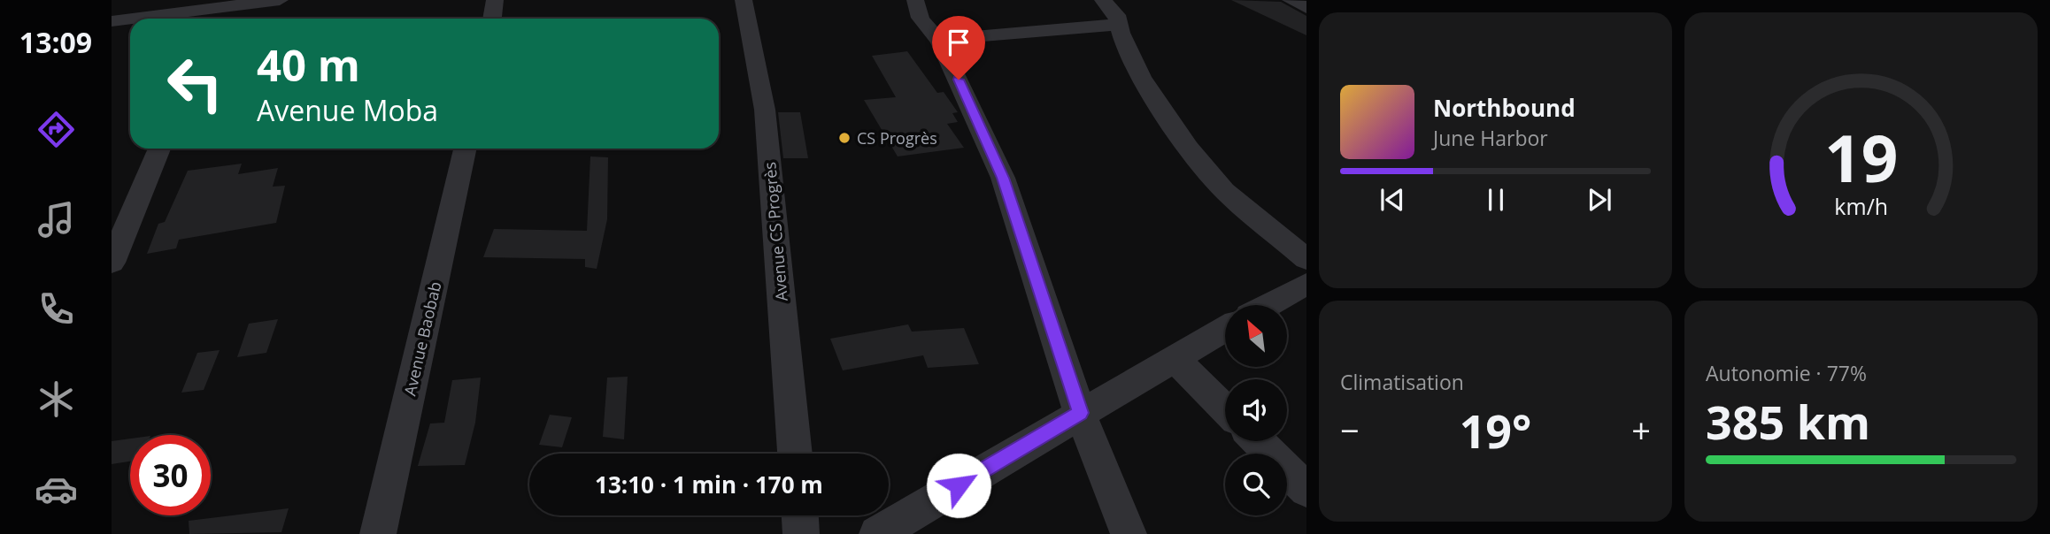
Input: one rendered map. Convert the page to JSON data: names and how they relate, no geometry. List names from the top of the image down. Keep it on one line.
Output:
{"streets":{"street":["Avenue CS Progrès","Avenue Baobab"]},"places":["CS Progrès"],"north":"top left","page":{"tabs":"13:09","turn":["40 m","Avenue Moba"],"song":["Northbound","June Harbor"],"tile":["Climatisation",["Autonomie · 77%","385 km"]],"heat":["−","19°","+"],"limit":"30","trip":"13:10 · 1 min · 170 m","gauge":["19","km/h"]}}
